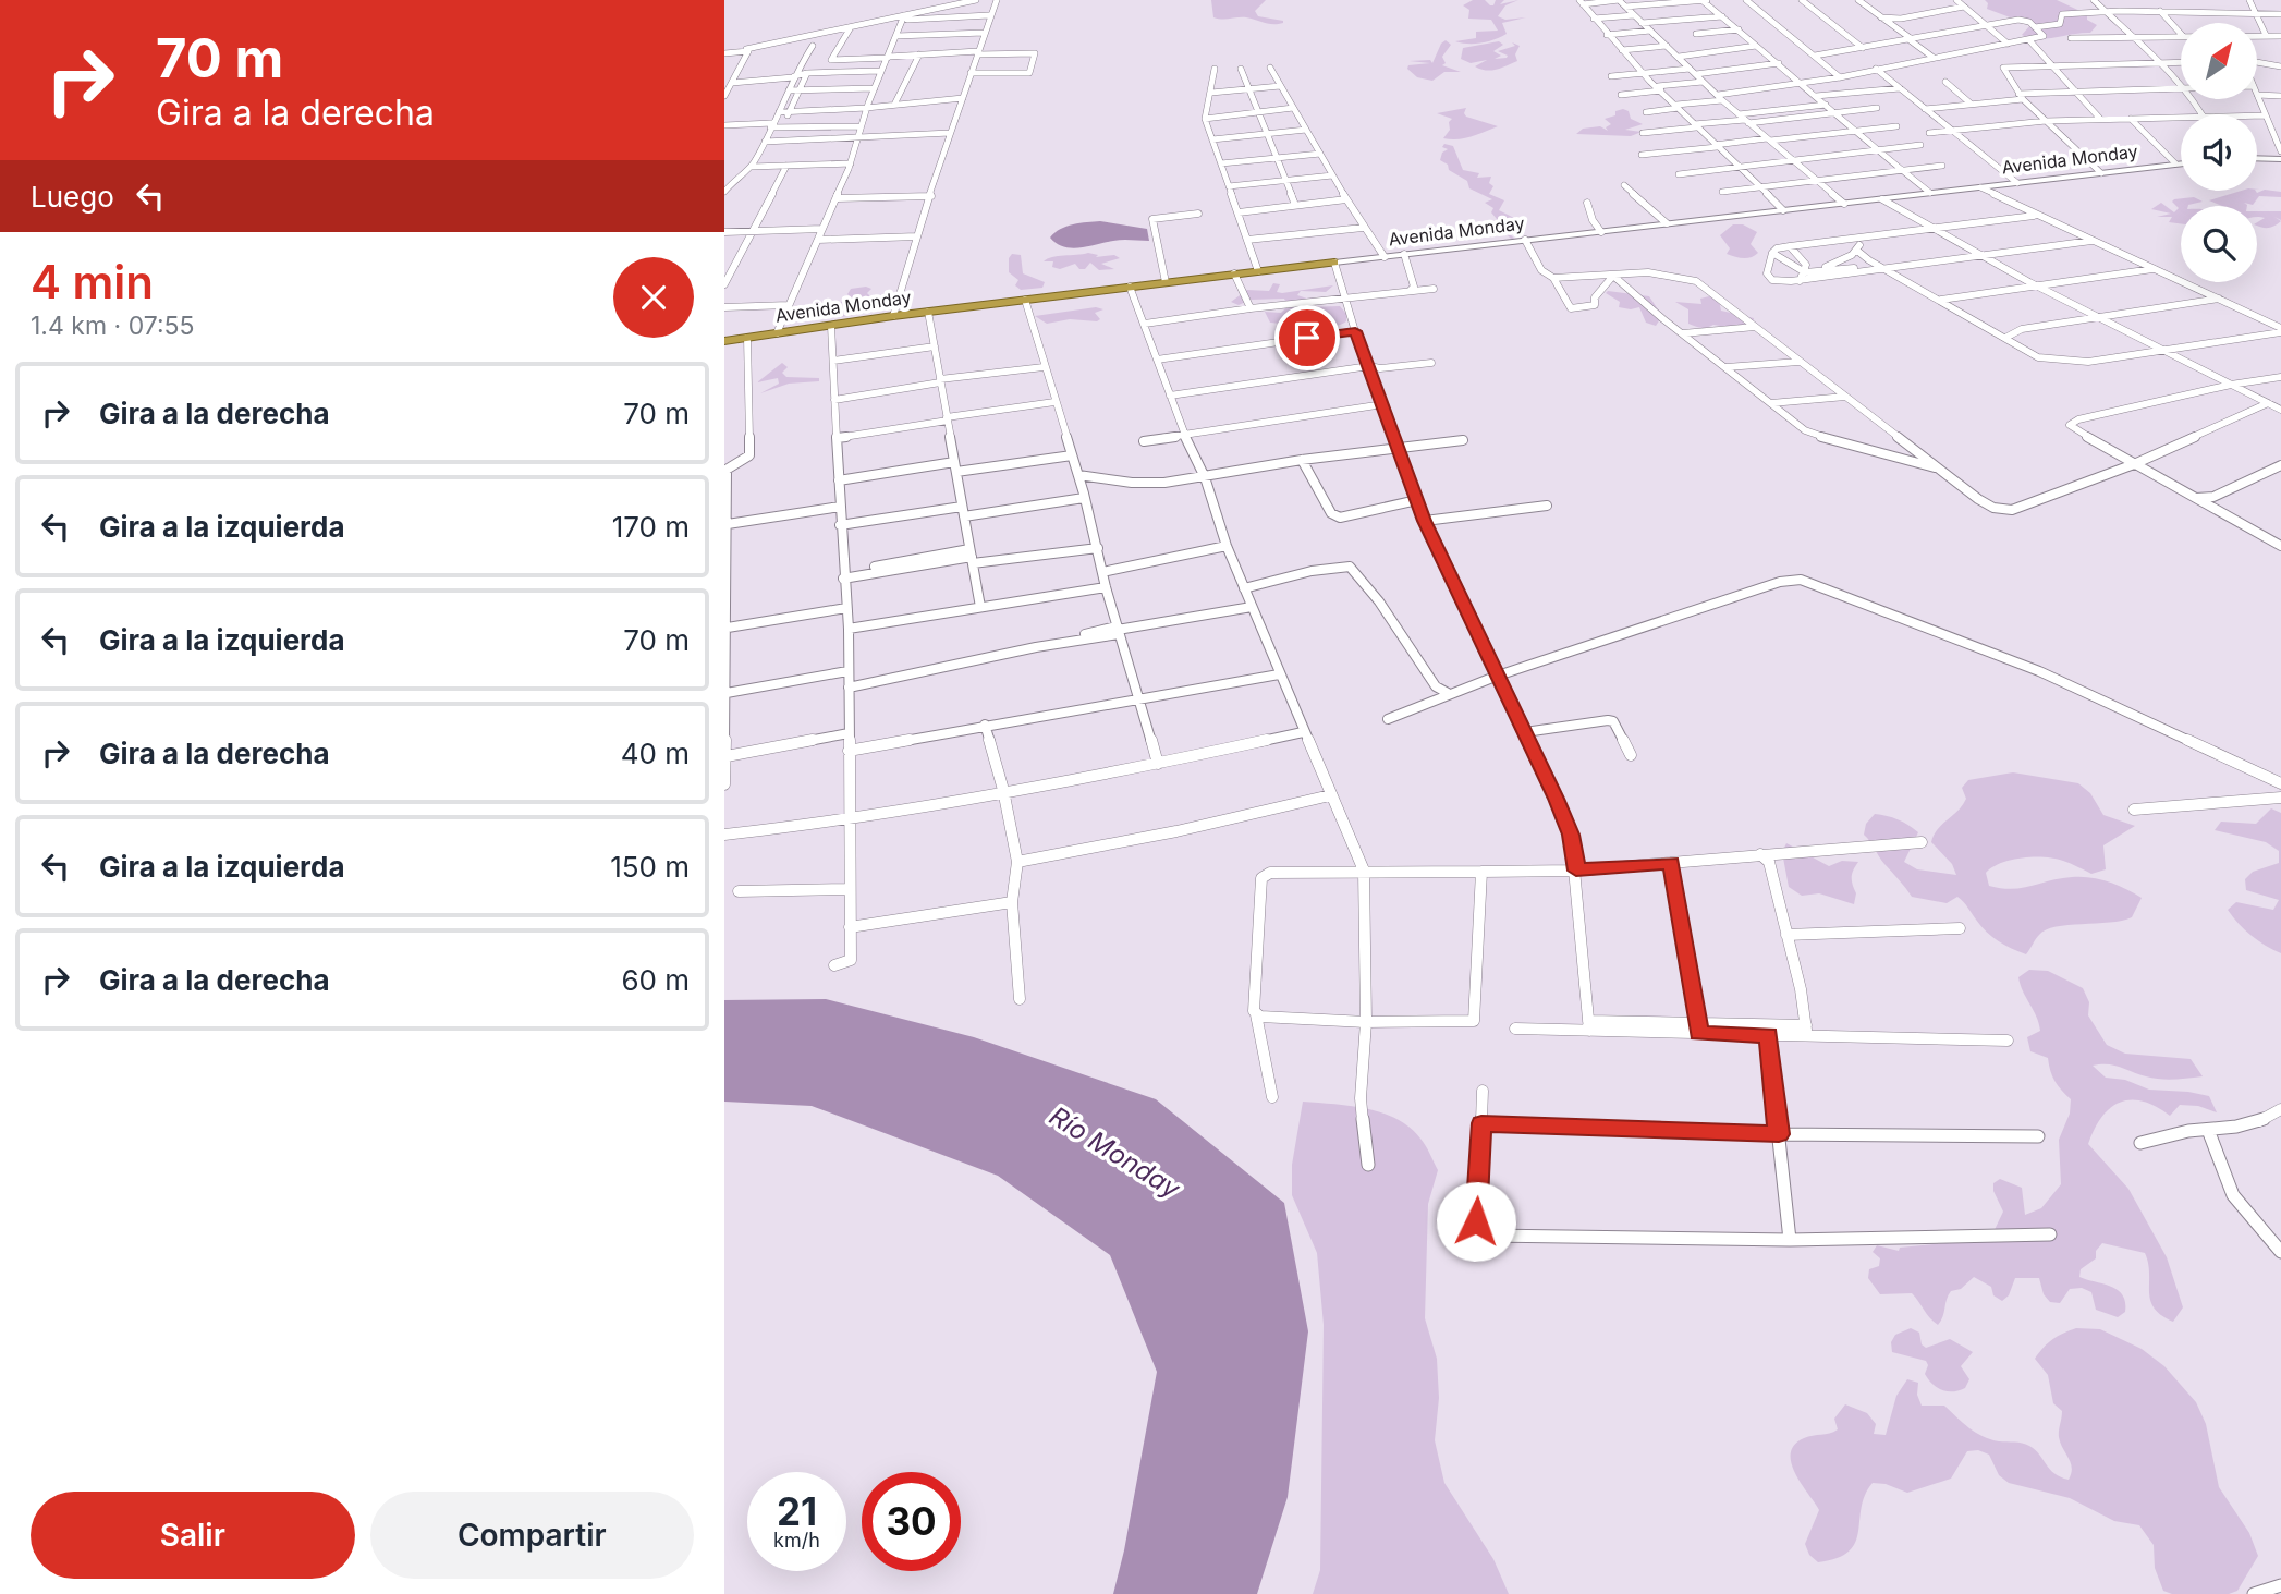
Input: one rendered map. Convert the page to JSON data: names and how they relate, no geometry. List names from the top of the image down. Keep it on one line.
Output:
{"streets":{"highway":["Avenida Monday"]},"water":["Río Monday"],"north":"top right","page":{"turn":["70 m","Gira a la derecha"],"then":"Luego","heading":["4 min","1.4 km · 07:55"],"list":[{"name":"Gira a la derecha","value":"70 m"},{"name":"Gira a la izquierda","value":"170 m"},{"name":"Gira a la izquierda","value":"70 m"},{"name":"Gira a la derecha","value":"40 m"},{"name":"Gira a la izquierda","value":"150 m"},{"name":"Gira a la derecha","value":"60 m"}],"speed":"21 km/h","limit":"30","buttons":["Salir","Compartir"]}}
